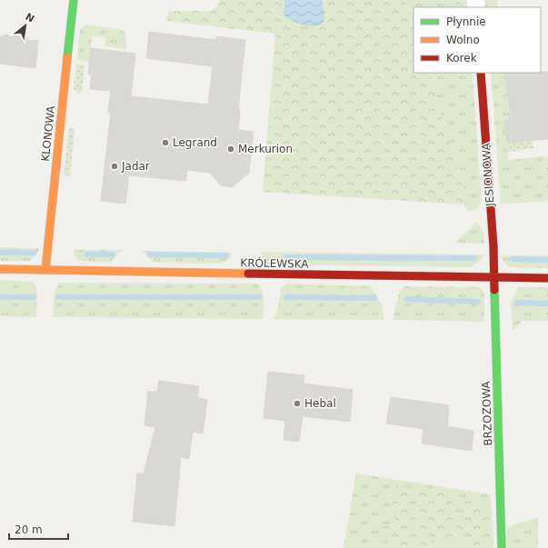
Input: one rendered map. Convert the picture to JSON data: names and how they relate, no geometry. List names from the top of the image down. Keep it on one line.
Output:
{"streets":{"street":["KLONOWA","JESIONOWA","KRÓLEWSKA","BRZOZOWA"]},"crossings":[["KLONOWA","KRÓLEWSKA"],["JESIONOWA","KRÓLEWSKA"],["JESIONOWA","BRZOZOWA"],["KRÓLEWSKA","BRZOZOWA"]],"places":["Legrand","Merkurion","Jadar","Hebal"],"legend":["Płynnie","Wolno","Korek"],"scale_bar":"20 m","north":"top right"}
